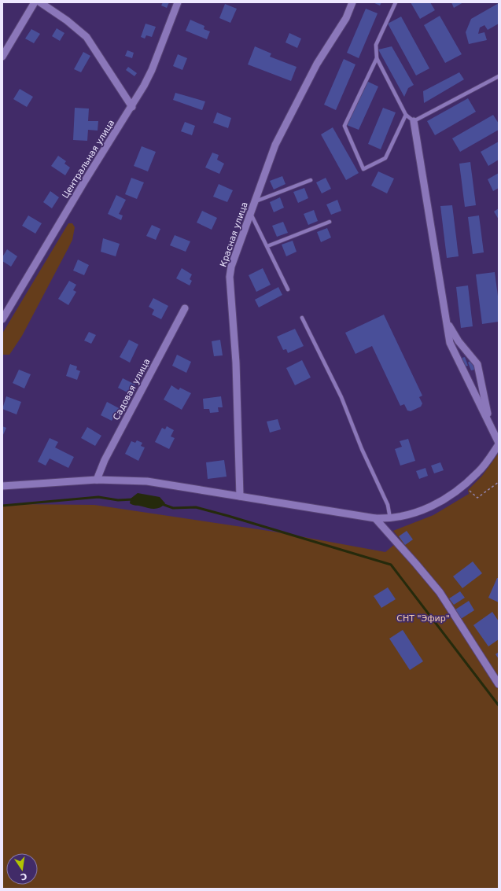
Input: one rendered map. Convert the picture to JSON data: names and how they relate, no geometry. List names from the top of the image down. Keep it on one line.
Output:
{"streets":{"street":["Центральная улица","Красная улица","Садовая улица"]},"parks":["СНТ \"Эфир\""],"north":"bottom"}
